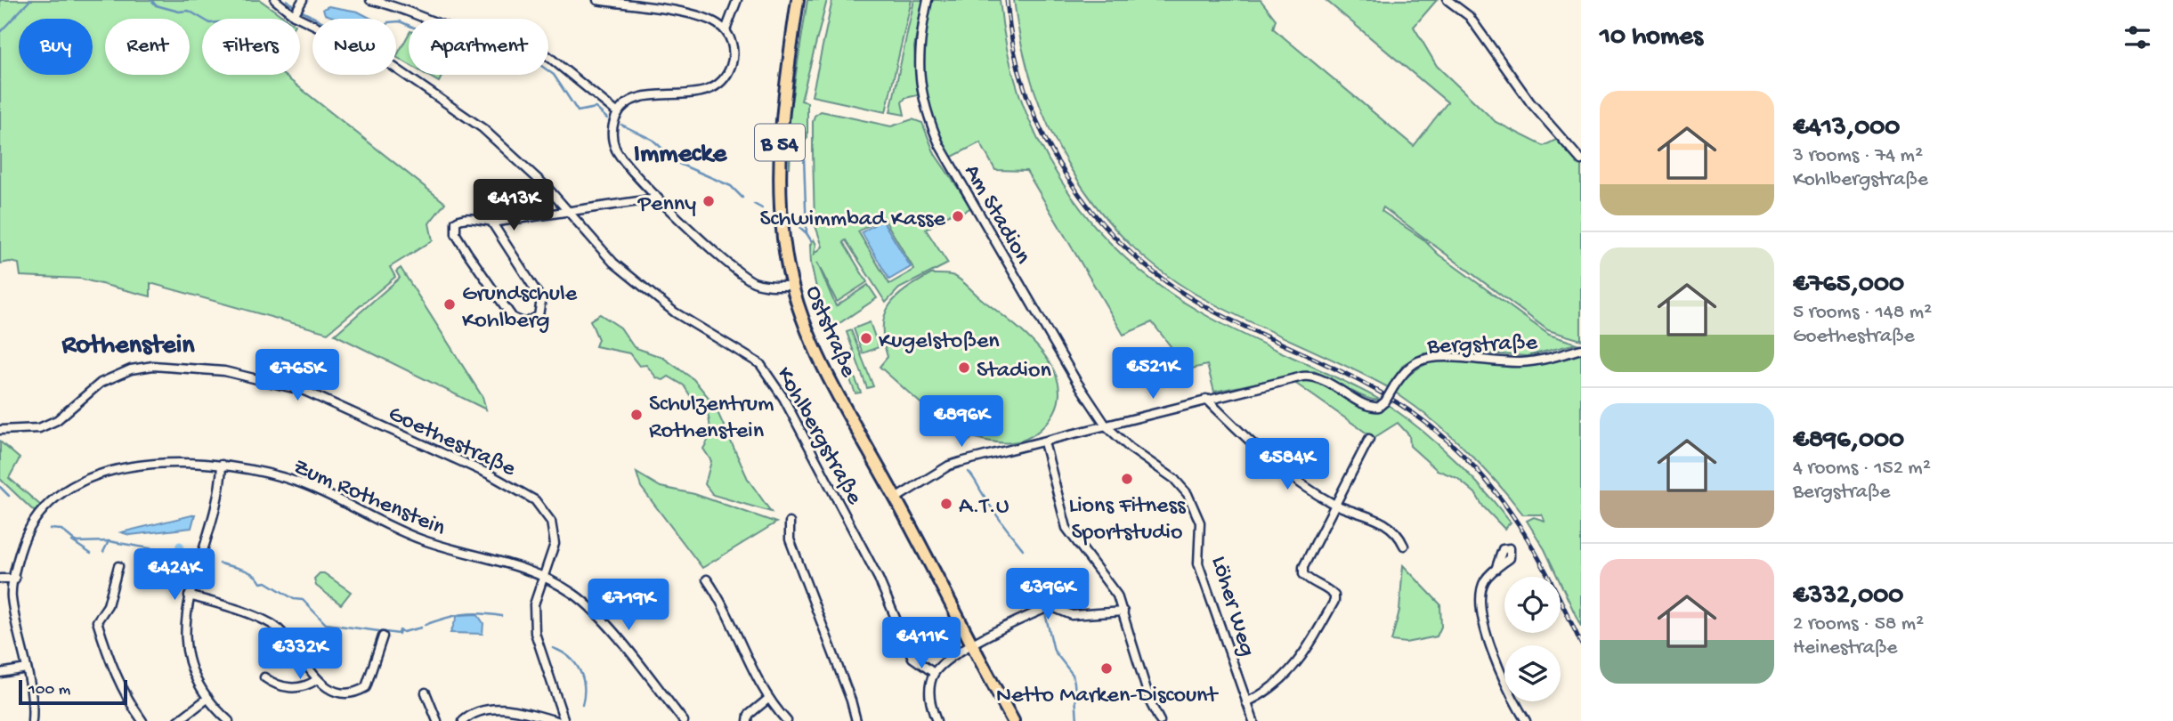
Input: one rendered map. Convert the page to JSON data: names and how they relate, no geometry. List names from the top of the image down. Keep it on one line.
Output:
{"streets":{"main road":["B 54","Oststraße"],"street":["Am Stadion","Bergstraße","Kohlbergstraße","Goethestraße","Zum Rothenstein","Löher Weg"]},"crossings":[["Am Stadion","Löher Weg"],["Goethestraße","Zum Rothenstein"]],"districts":["Immecke","Rothenstein"],"places":["Penny","Schwimmbad Kasse","Grundschule Kohlberg","Kugelstoßen","Stadion","Schulzentrum Rothenstein","Lions Fitness Sportstudio","A.T.U","Netto Marken-Discount"],"scale_bar":"100 m","page":{"heading":"10 homes","chip":["Buy","Rent","Filters","New","Apartment"],"list":[{"name":"€413,000","note":"3 rooms · 74 m² · Kohlbergstraße"},{"name":"€765,000","note":"5 rooms · 148 m² · Goethestraße"},{"name":"€896,000","note":"4 rooms · 152 m² · Bergstraße"},{"name":"€332,000","note":"2 rooms · 58 m² · Heinestraße"}],"price":["€413K","€521K","€765K","€896K","€584K","€424K","€396K","€719K","€411K","€332K"],"scale":"100 m"}}
